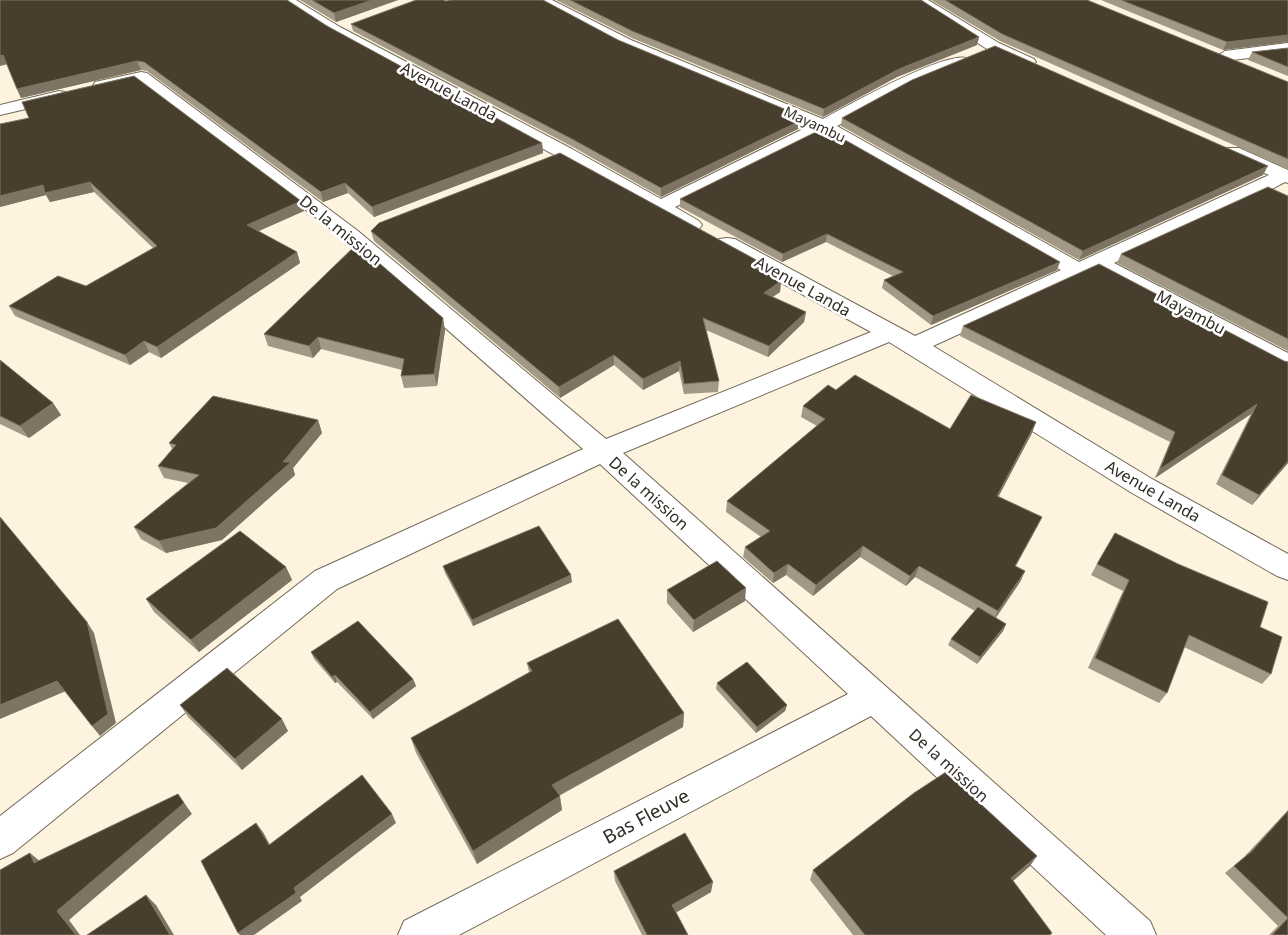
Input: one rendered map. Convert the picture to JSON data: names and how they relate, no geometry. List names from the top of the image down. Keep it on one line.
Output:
{"streets":{"street":["Avenue Landa","Mayambu","De la mission","Bas Fleuve"]},"crossings":[["De la mission","Bas Fleuve"]]}
